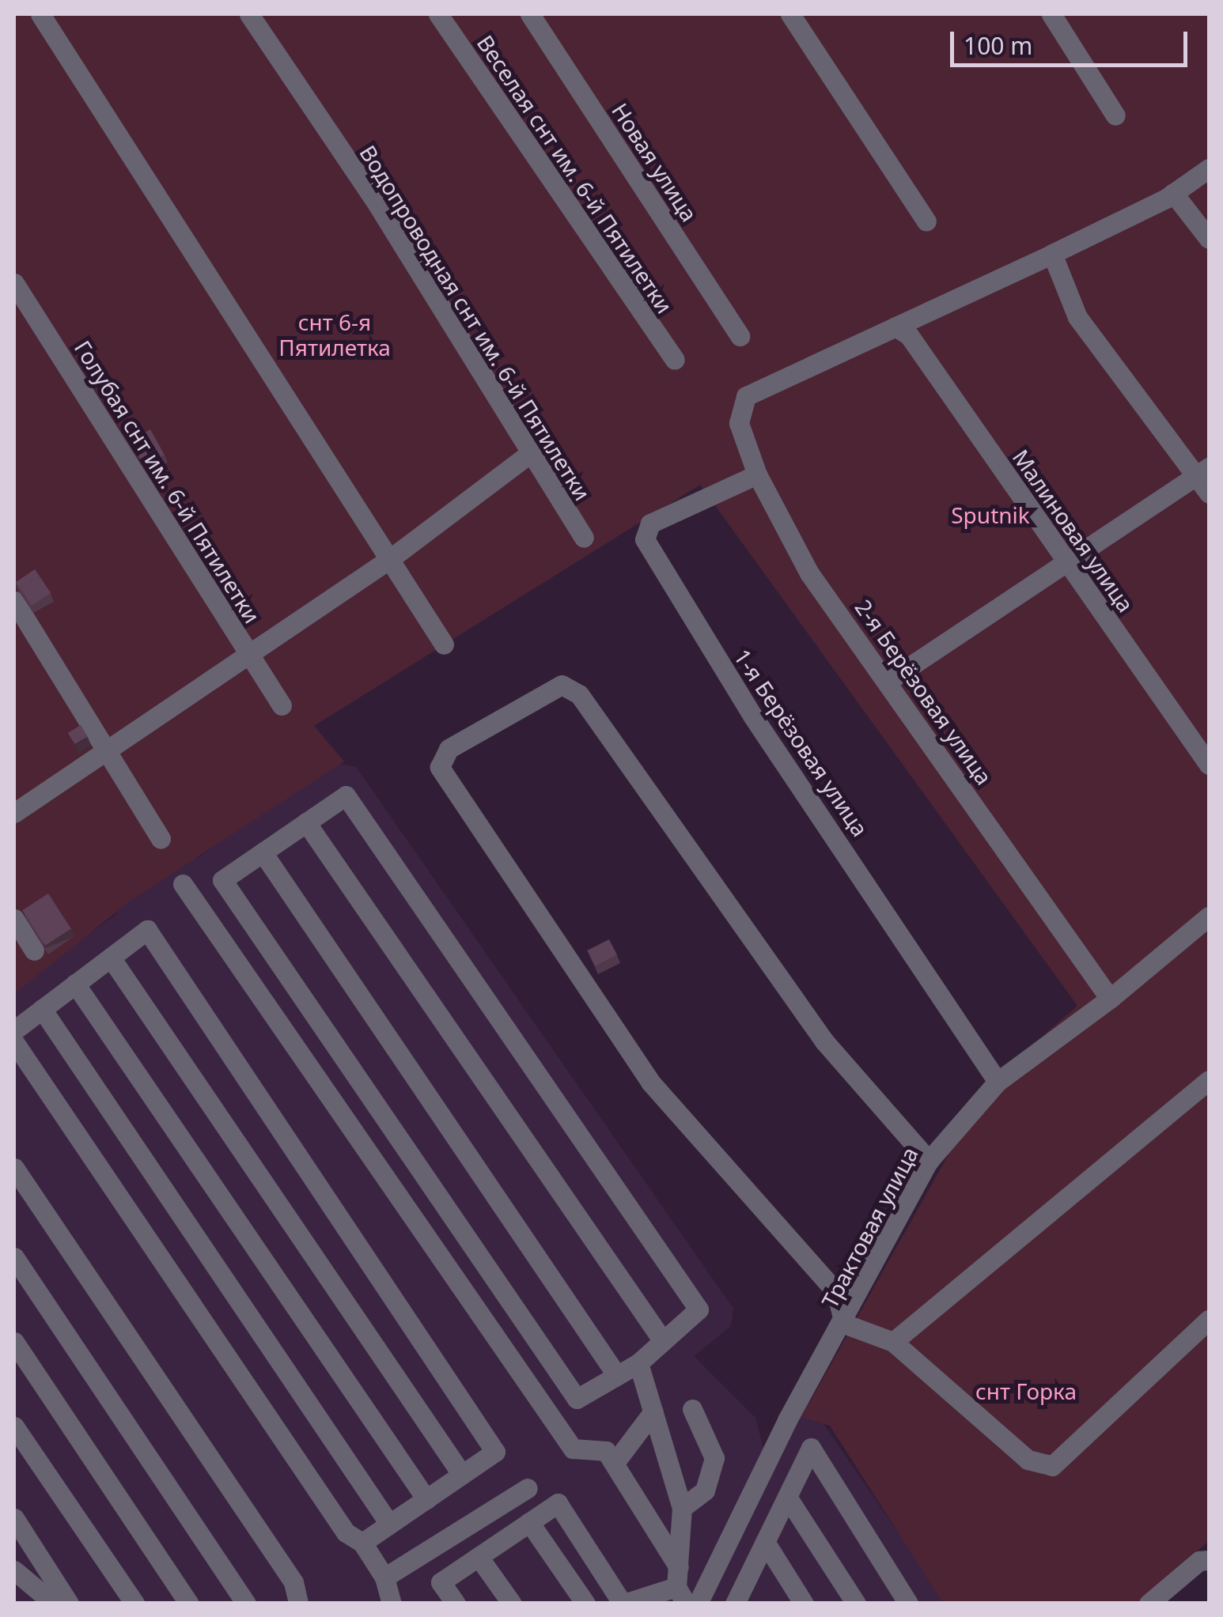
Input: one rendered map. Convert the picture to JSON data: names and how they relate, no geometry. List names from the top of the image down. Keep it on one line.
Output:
{"streets":{"street":["Новая улица","Веселая снт им. 6-й Пятилетки","Водопроводная снт им. 6-й Пятилетки","Голубая снт им. 6-й Пятилетки","Малиновая улица","2-я Берёзовая улица","1-я Берёзовая улица","Трактовая улица"]},"crossings":[["Малиновая улица","2-я Берёзовая улица"],["2-я Берёзовая улица","1-я Берёзовая улица"],["2-я Берёзовая улица","Трактовая улица"],["1-я Берёзовая улица","Трактовая улица"]],"parks":["снт 6-я Пятилетка","Sputnik","снт Горка"],"scale_bar":"100 m"}
